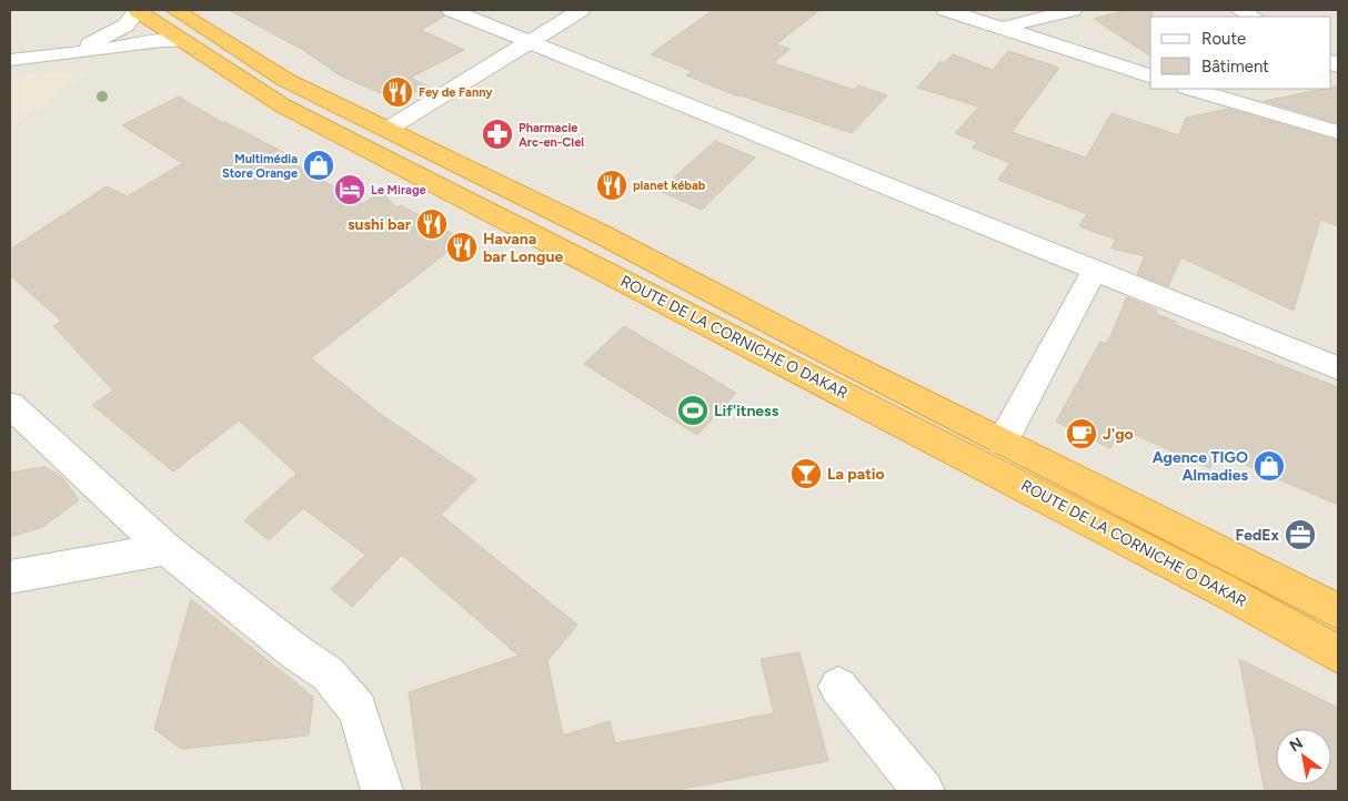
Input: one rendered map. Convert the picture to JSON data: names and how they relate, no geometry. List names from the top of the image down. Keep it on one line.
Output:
{"streets":{"highway":["ROUTE DE LA CORNICHE O DAKAR"]},"places":{"restaurant":["Fey de Fanny","planet kébab","sushi bar","Havana bar Longue"],"pharmacy":["Pharmacie Arc-en-Ciel"],"shop":["Multimédia Store Orange","Agence TIGO Almadies"],"hotel":["Le Mirage"],"sports":["Lif'itness"],"cafe":["J'go"],"bar":["La patio"],"office":["FedEx"]},"legend":["Route","Bâtiment"],"north":"top left"}
